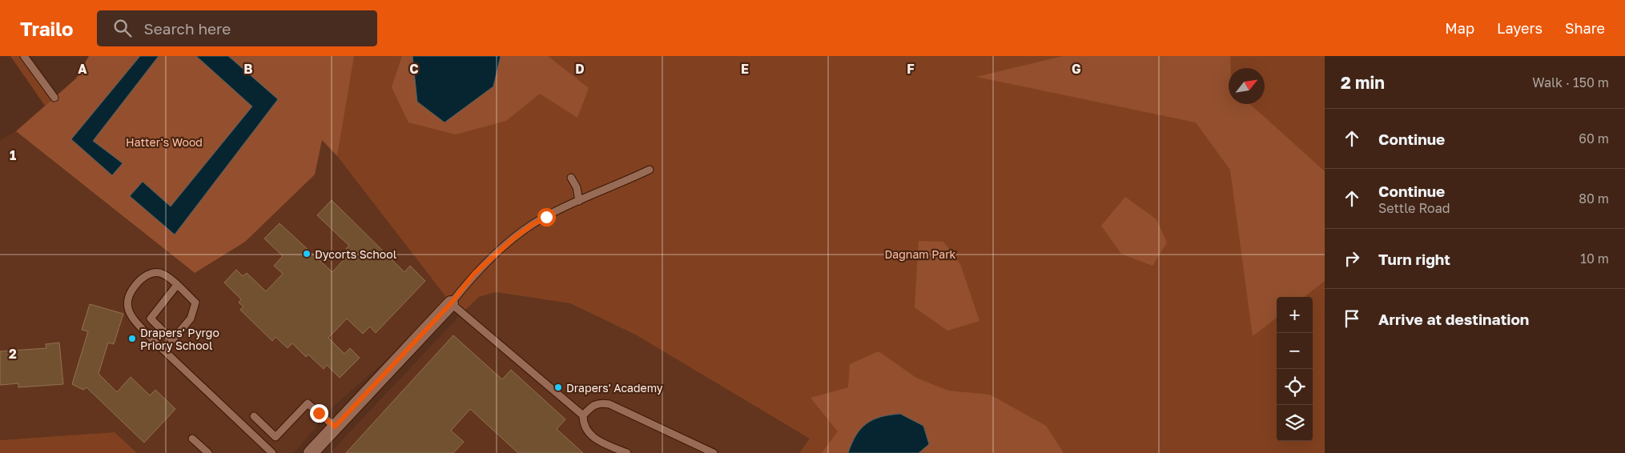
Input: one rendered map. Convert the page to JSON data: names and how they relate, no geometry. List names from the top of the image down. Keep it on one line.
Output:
{"parks":["Hatter's Wood","Dagnam Park"],"places":["Dycorts School","Drapers' Pyrgo Priory School","Drapers' Academy"],"north":"top right","page":{"header":"Trailo","search":"Search here","nav":["Map","Layers","Share"],"heading":["2 min","Walk · 150 m"],"list":[["Continue","60 m"],["Continue","Settle Road","80 m"],["Turn right","10 m"],"Arrive at destination"],"map_buttons":["+","−"]},"grid":{"columns":["A","B","C","D","E","F","G"],"rows":["1","2"]}}
